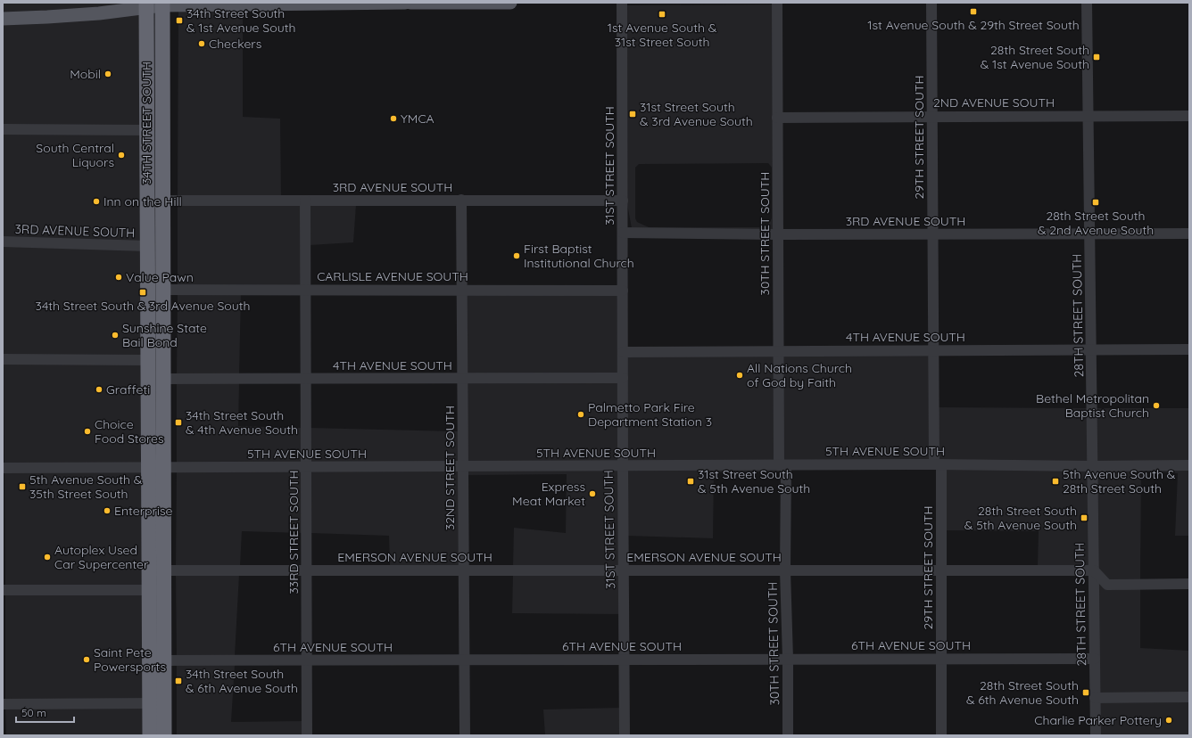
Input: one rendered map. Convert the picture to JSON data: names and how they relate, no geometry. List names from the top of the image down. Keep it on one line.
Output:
{"streets":{"highway":["34TH STREET SOUTH"],"street":["2ND AVENUE SOUTH","29TH STREET SOUTH","31ST STREET SOUTH","3RD AVENUE SOUTH","30TH STREET SOUTH","CARLISLE AVENUE SOUTH","28TH STREET SOUTH","4TH AVENUE SOUTH","5TH AVENUE SOUTH","32ND STREET SOUTH","33RD STREET SOUTH","EMERSON AVENUE SOUTH","6TH AVENUE SOUTH"]},"crossings":[["2ND AVENUE SOUTH","29TH STREET SOUTH"],["2ND AVENUE SOUTH","30TH STREET SOUTH"],["2ND AVENUE SOUTH","28TH STREET SOUTH"],["34TH STREET SOUTH","3RD AVENUE SOUTH"],["34TH STREET SOUTH","CARLISLE AVENUE SOUTH"],["34TH STREET SOUTH","4TH AVENUE SOUTH"],["34TH STREET SOUTH","5TH AVENUE SOUTH"],["34TH STREET SOUTH","EMERSON AVENUE SOUTH"],["34TH STREET SOUTH","6TH AVENUE SOUTH"],["29TH STREET SOUTH","3RD AVENUE SOUTH"],["29TH STREET SOUTH","4TH AVENUE SOUTH"],["29TH STREET SOUTH","5TH AVENUE SOUTH"],["29TH STREET SOUTH","EMERSON AVENUE SOUTH"],["29TH STREET SOUTH","6TH AVENUE SOUTH"],["31ST STREET SOUTH","3RD AVENUE SOUTH"],["31ST STREET SOUTH","CARLISLE AVENUE SOUTH"],["31ST STREET SOUTH","4TH AVENUE SOUTH"],["31ST STREET SOUTH","5TH AVENUE SOUTH"],["31ST STREET SOUTH","EMERSON AVENUE SOUTH"],["31ST STREET SOUTH","6TH AVENUE SOUTH"],["3RD AVENUE SOUTH","30TH STREET SOUTH"],["3RD AVENUE SOUTH","28TH STREET SOUTH"],["3RD AVENUE SOUTH","32ND STREET SOUTH"],["3RD AVENUE SOUTH","33RD STREET SOUTH"],["30TH STREET SOUTH","4TH AVENUE SOUTH"],["30TH STREET SOUTH","5TH AVENUE SOUTH"],["30TH STREET SOUTH","EMERSON AVENUE SOUTH"],["30TH STREET SOUTH","6TH AVENUE SOUTH"],["CARLISLE AVENUE SOUTH","32ND STREET SOUTH"],["CARLISLE AVENUE SOUTH","33RD STREET SOUTH"],["28TH STREET SOUTH","4TH AVENUE SOUTH"],["28TH STREET SOUTH","5TH AVENUE SOUTH"],["28TH STREET SOUTH","EMERSON AVENUE SOUTH"],["28TH STREET SOUTH","6TH AVENUE SOUTH"],["4TH AVENUE SOUTH","32ND STREET SOUTH"],["4TH AVENUE SOUTH","33RD STREET SOUTH"],["5TH AVENUE SOUTH","32ND STREET SOUTH"],["5TH AVENUE SOUTH","33RD STREET SOUTH"],["32ND STREET SOUTH","EMERSON AVENUE SOUTH"],["32ND STREET SOUTH","6TH AVENUE SOUTH"],["33RD STREET SOUTH","EMERSON AVENUE SOUTH"],["33RD STREET SOUTH","6TH AVENUE SOUTH"]],"places":{"transit":["1st Avenue South & 29th Street South","1st Avenue South & 31st Street South","34th Street South & 1st Avenue South","28th Street South & 1st Avenue South","31st Street South & 3rd Avenue South","28th Street South & 2nd Avenue South","34th Street South & 3rd Avenue South","34th Street South & 4th Avenue South","31st Street South & 5th Avenue South","5th Avenue South & 28th Street South","5th Avenue South & 35th Street South","28th Street South & 5th Avenue South","34th Street South & 6th Avenue South","28th Street South & 6th Avenue South"],"other":["Checkers","Mobil","YMCA","South Central Liquors","Inn on the Hill","First Baptist Institutional Church","Value Pawn","Sunshine State Bail Bond","All Nations Church of God by Faith","Graffeti","Bethel Metropolitan Baptist Church","Palmetto Park Fire Department Station 3","Choice Food Stores","Express Meat Market","Enterprise","Autoplex Used Car Supercenter","Saint Pete Powersports","Charlie Parker Pottery"]},"scale_bar":"50 m"}
